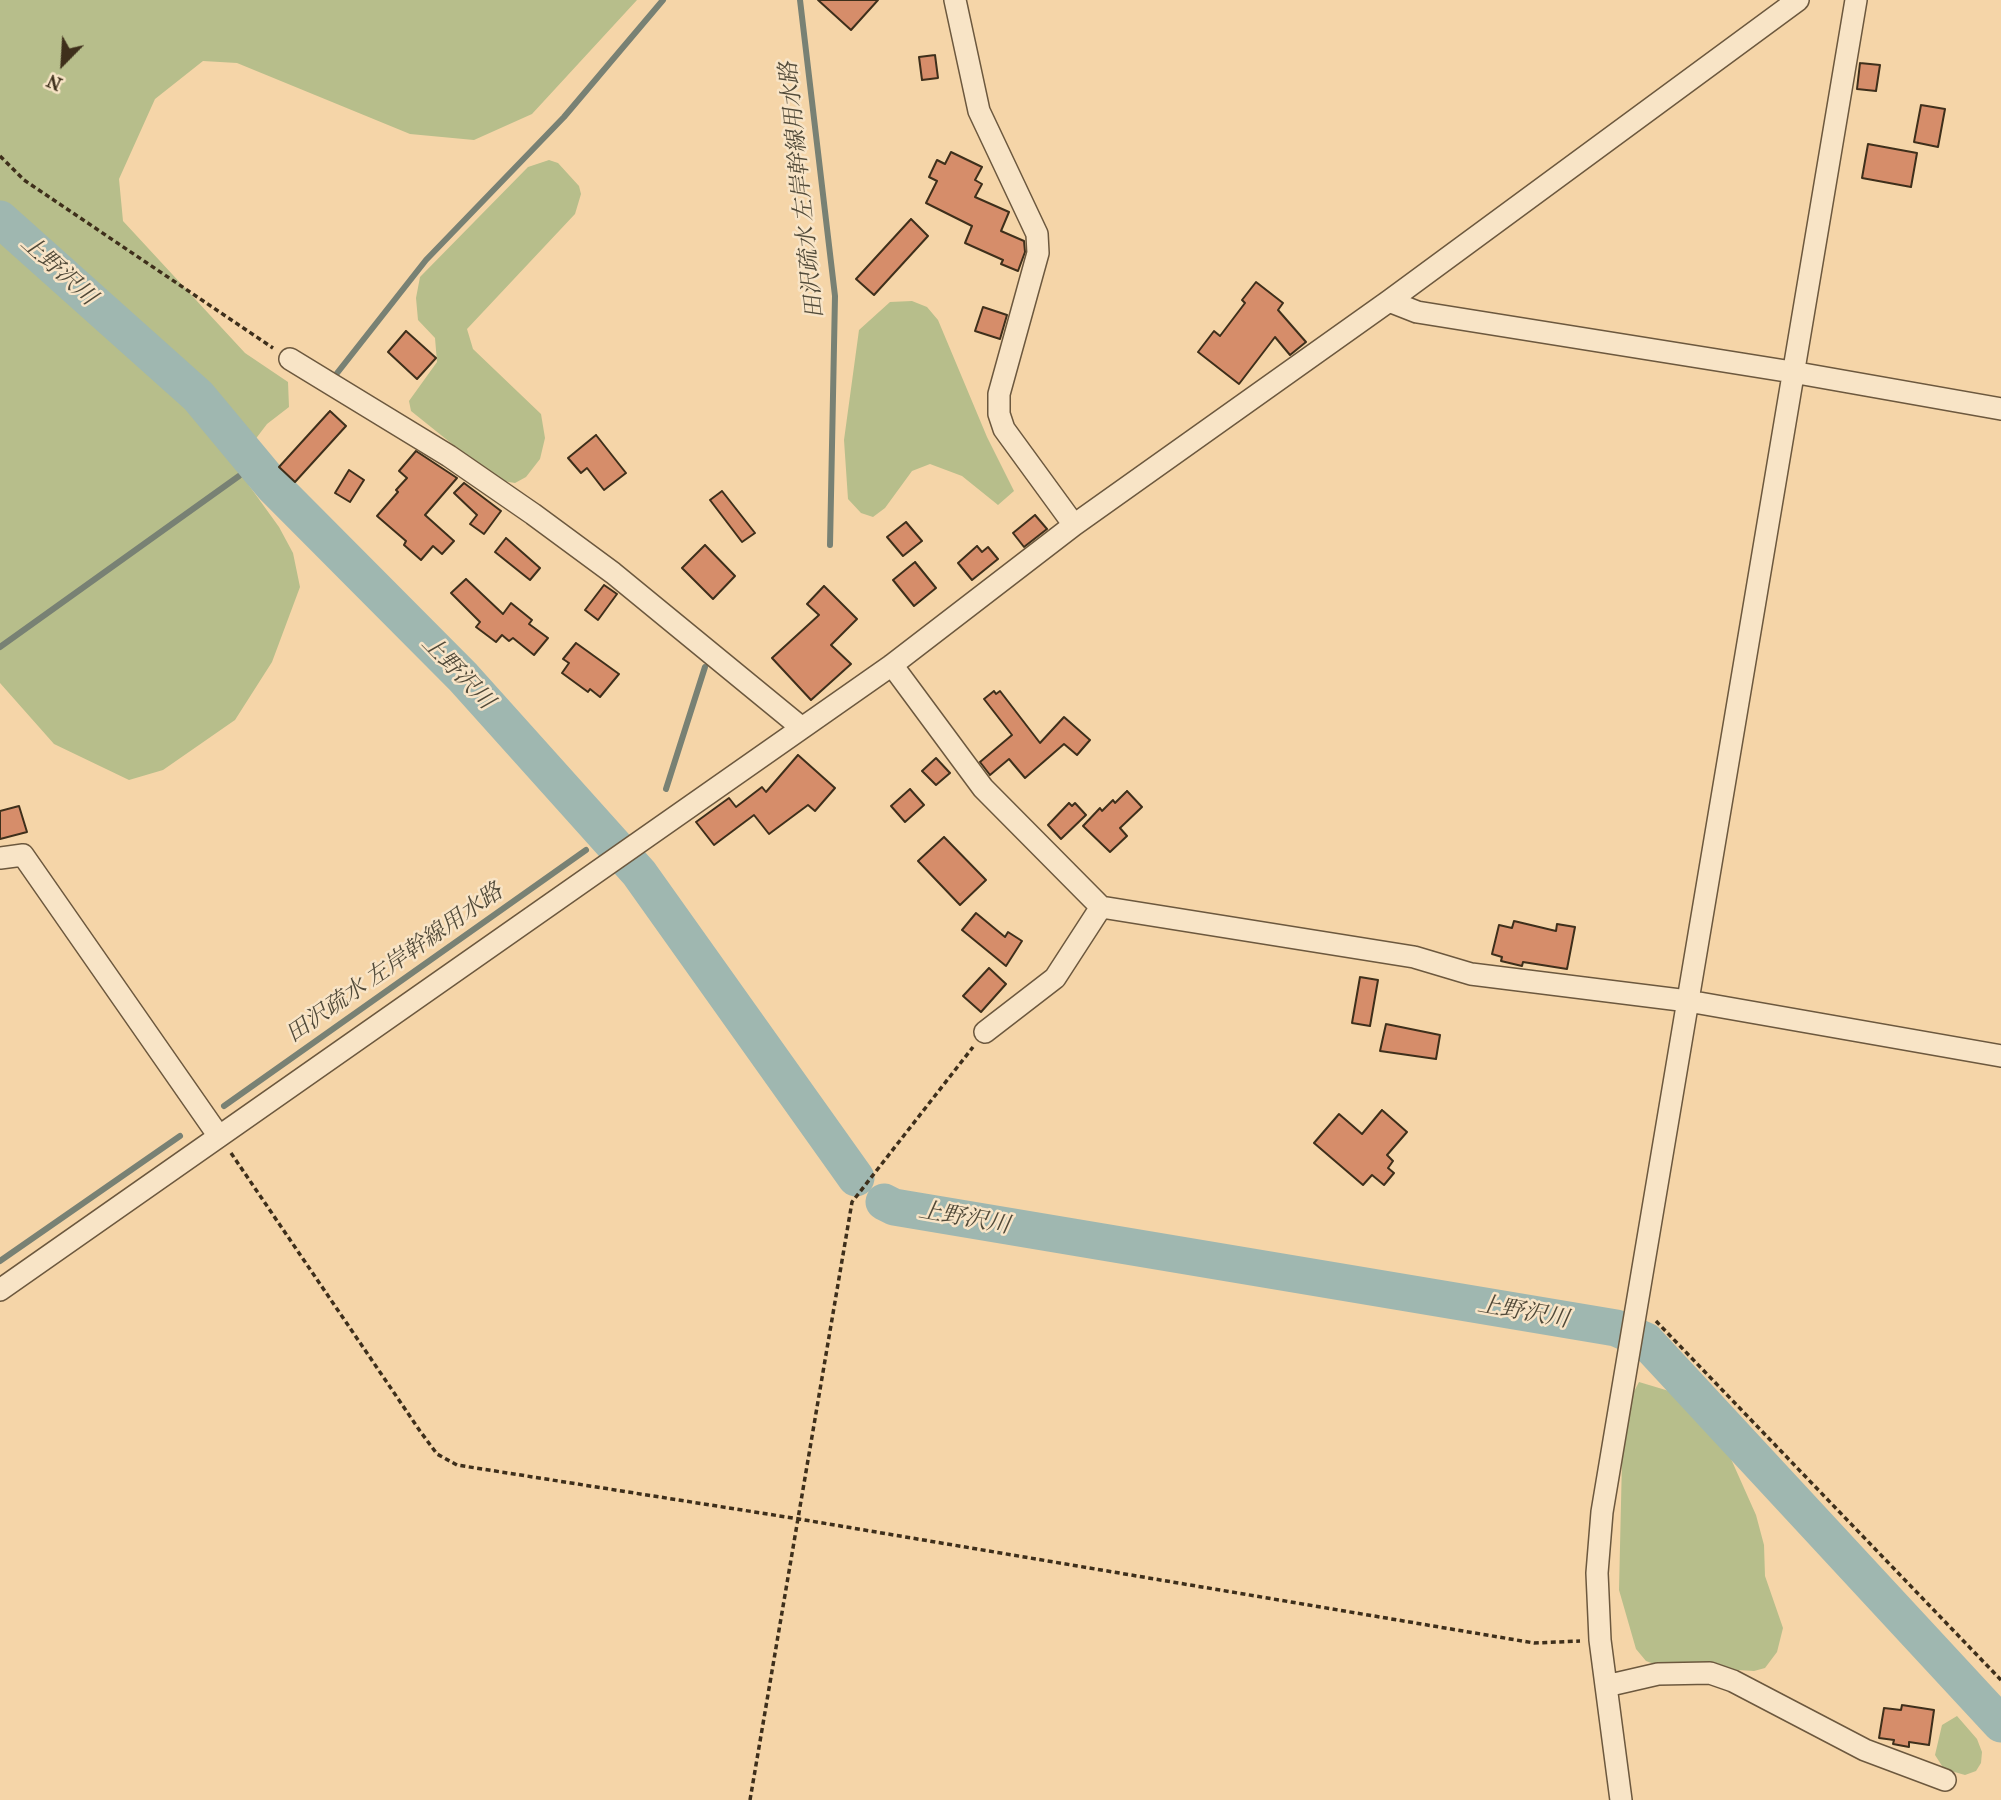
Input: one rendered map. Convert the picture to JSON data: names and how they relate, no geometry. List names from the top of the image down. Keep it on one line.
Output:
{"water":["田沢疏水 左岸幹線用水路","上野沢川"],"north":"bottom left"}
